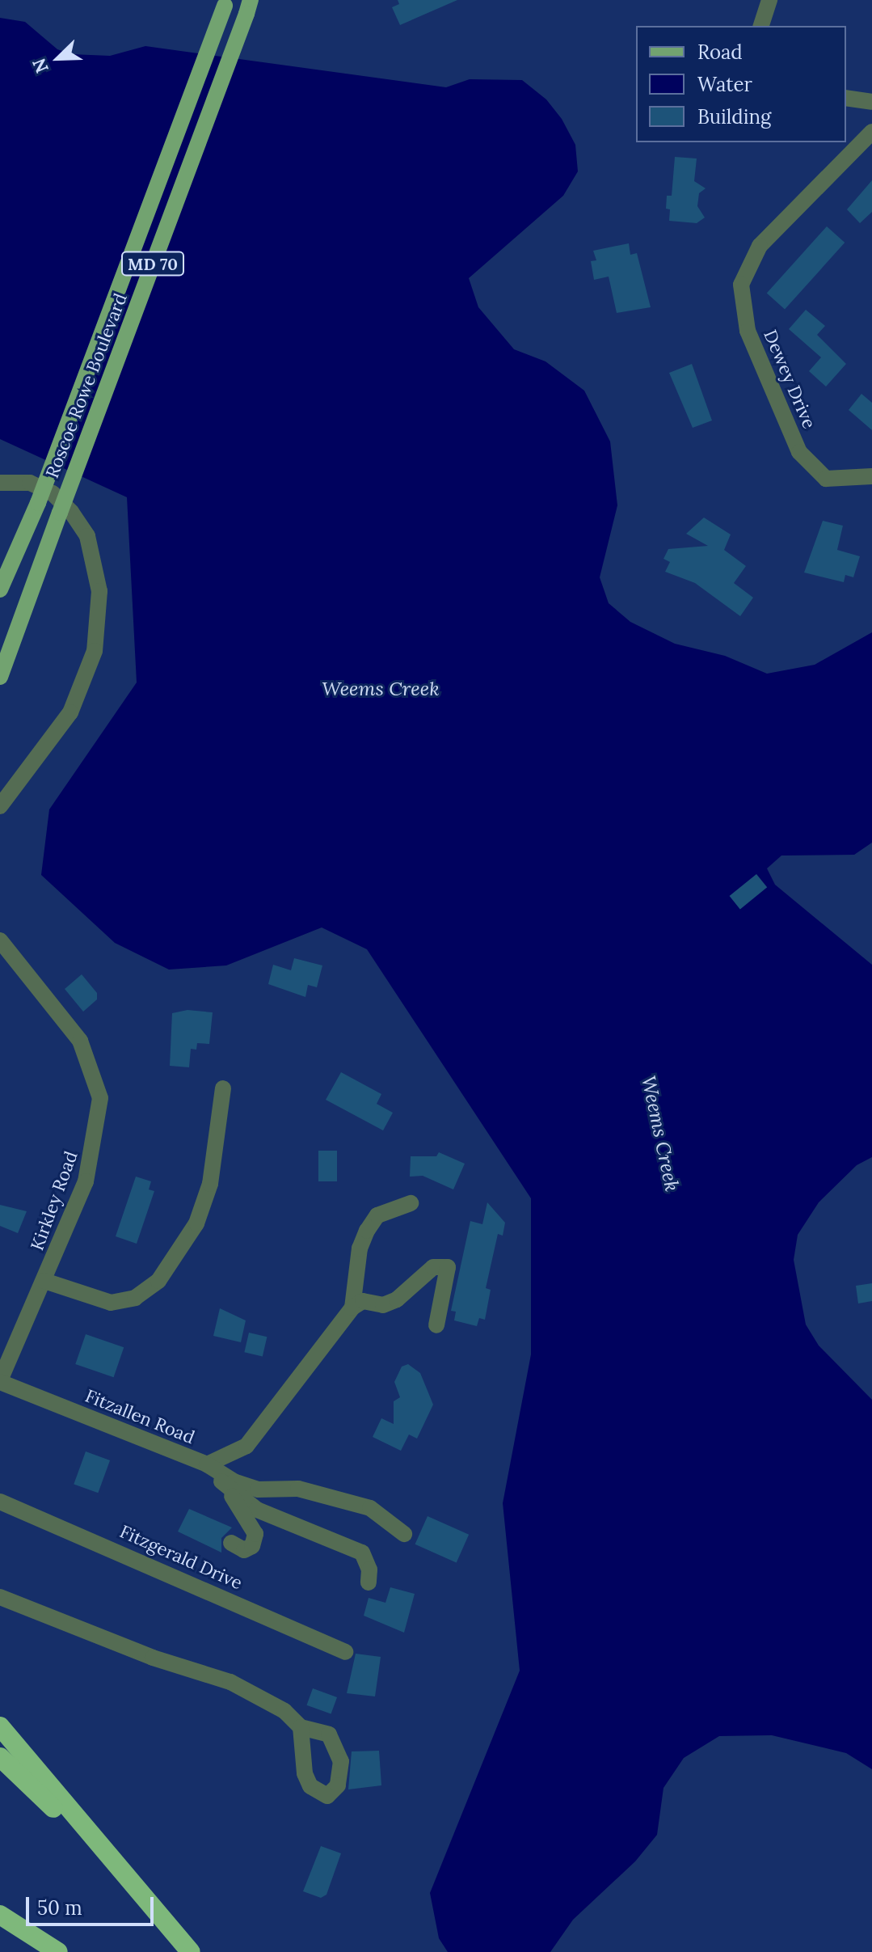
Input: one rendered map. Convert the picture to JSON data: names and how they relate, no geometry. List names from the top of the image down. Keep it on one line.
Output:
{"streets":{"main road":["MD 70","Roscoe Rowe Boulevard"],"street":["Dewey Drive","Kirkley Road","Fitzallen Road","Fitzgerald Drive"]},"crossings":[["Kirkley Road","Fitzallen Road"]],"water":["Weems Creek"],"legend":["Road","Water","Building"],"scale_bar":"50 m","north":"bottom left"}
